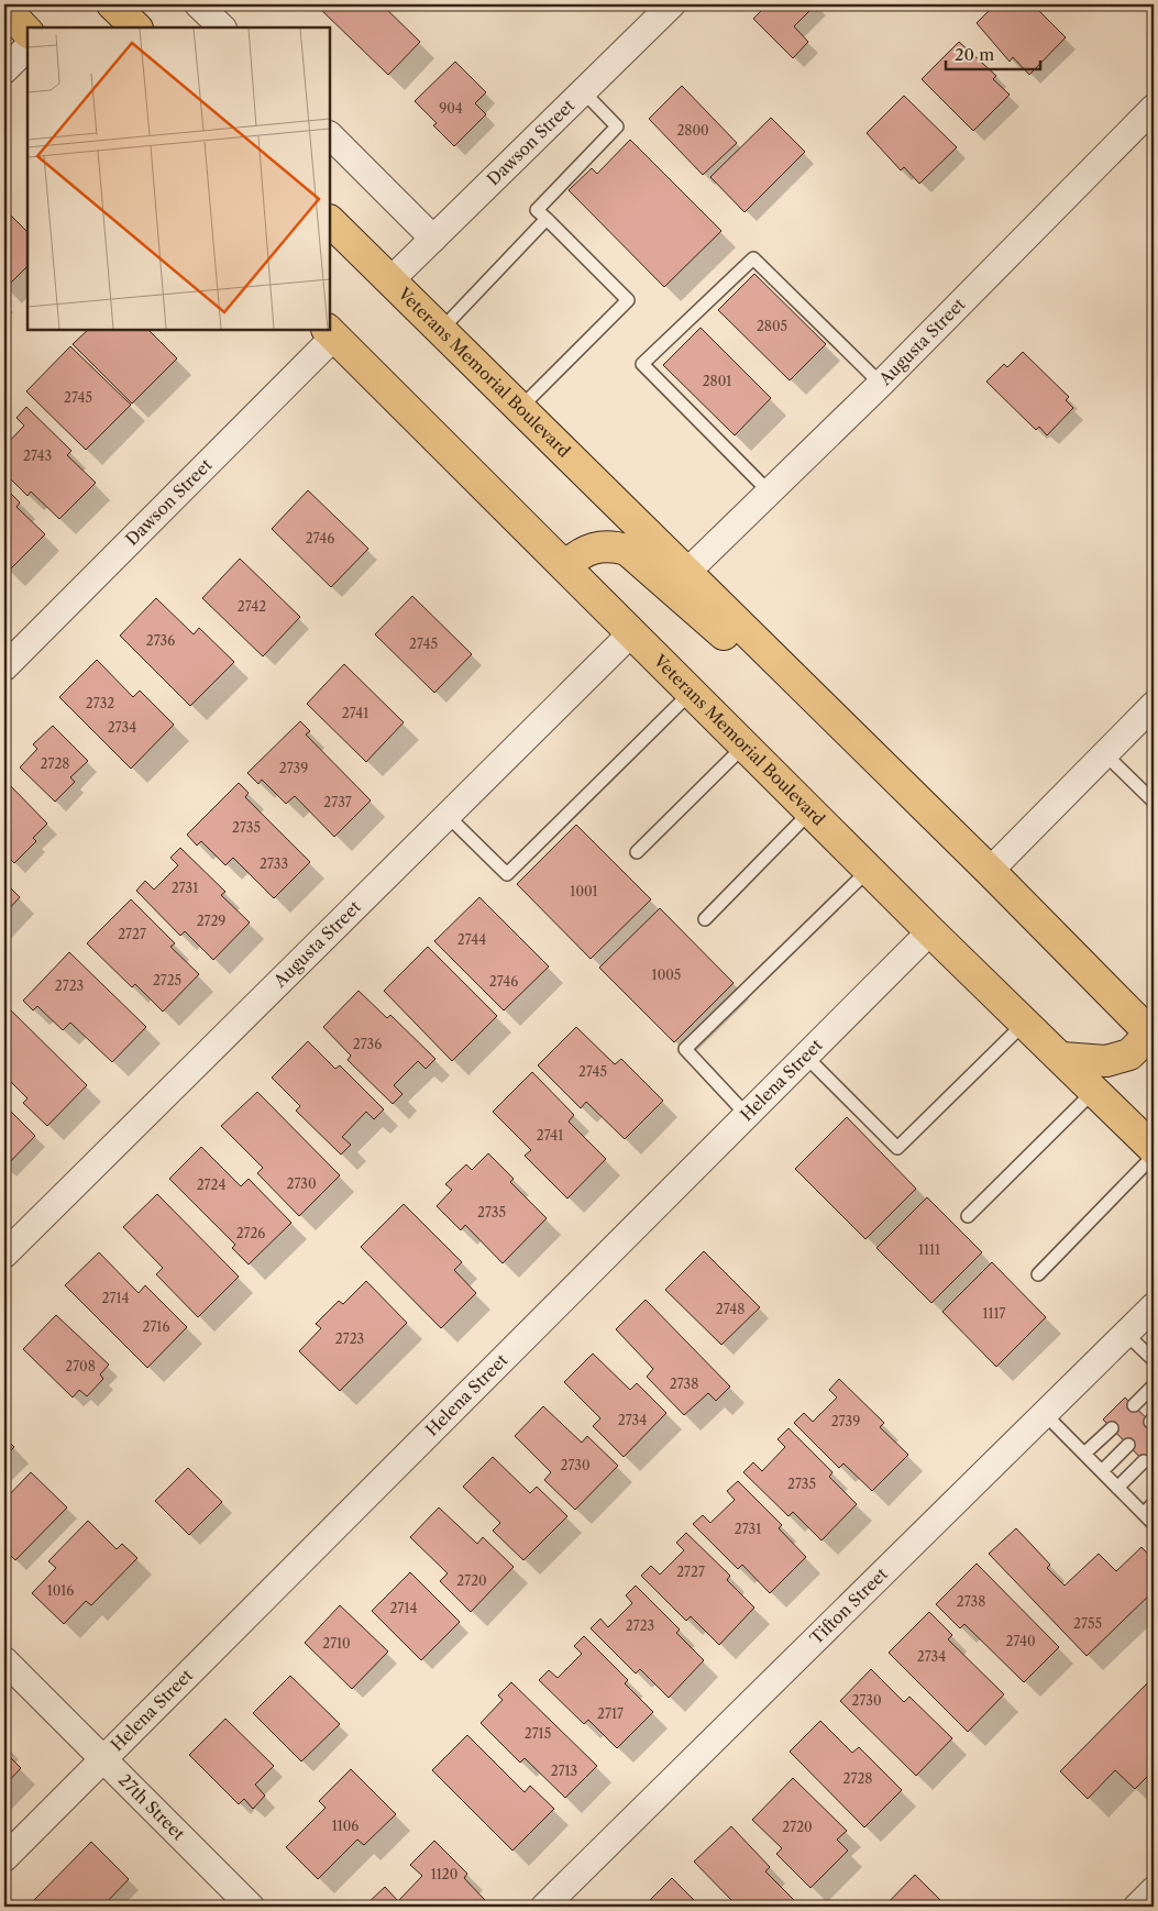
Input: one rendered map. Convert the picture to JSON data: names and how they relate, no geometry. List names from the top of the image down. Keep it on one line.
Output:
{"streets":{"main road":["Veterans Memorial Boulevard"],"street":["Dawson Street","Augusta Street","Helena Street","Tifton Street","27th Street"]},"crossings":[["Dawson Street","Veterans Memorial Boulevard"],["Augusta Street","Veterans Memorial Boulevard"],["Veterans Memorial Boulevard","Helena Street"],["Helena Street","27th Street"]],"house_numbers":["904","2800","2805","2801","2745","2743","2746","2742","2736","2745","2732","2741","2734","2728","2739","2737","2735","2733","2731","1001","2729","2727","2744","1005","2725","2746","2723","2736","2745","2741","2730","2724","2735","2726","1111","2714","2748","1117","2716","2723","2708","2738","2734","2739","2730","2735","2731","2727","2720","1016","2738","2714","2755","2723","2740","2710","2734","2730","2717","2715","2713","2728","1106","2720","1120"],"scale_bar":"20 m"}
